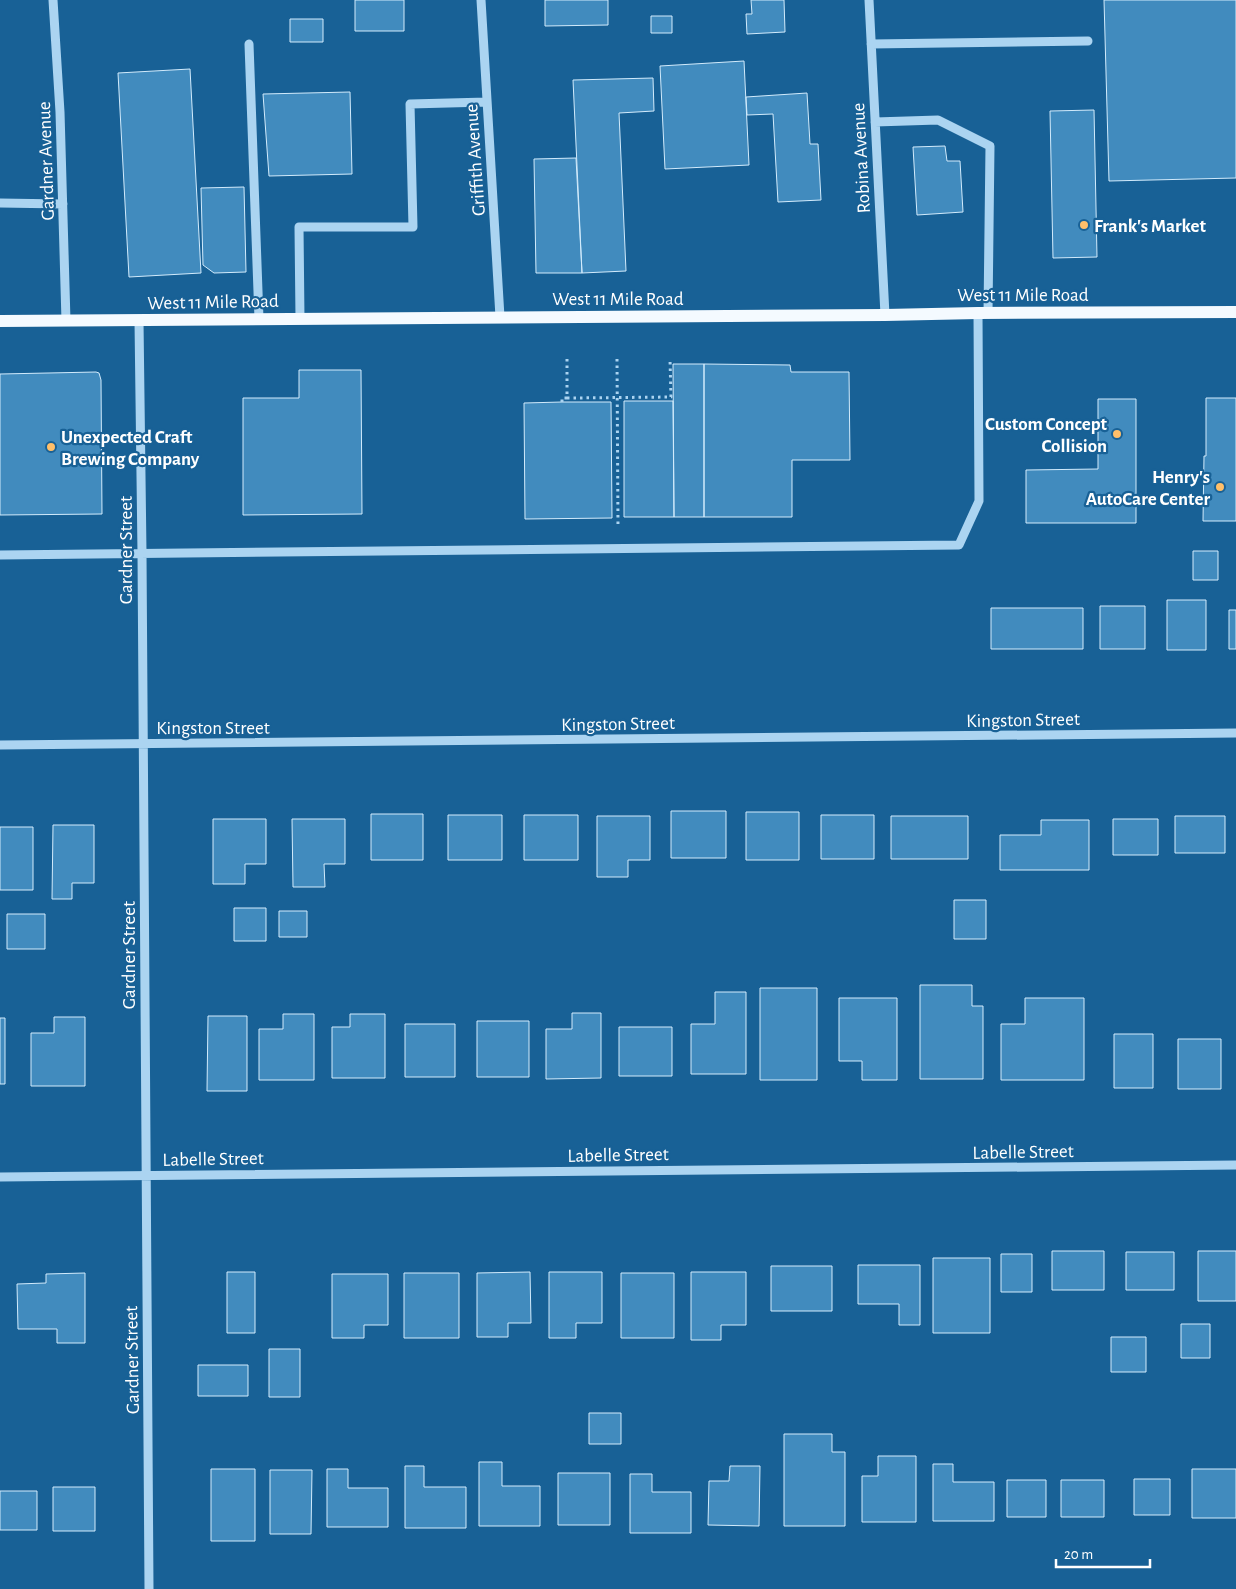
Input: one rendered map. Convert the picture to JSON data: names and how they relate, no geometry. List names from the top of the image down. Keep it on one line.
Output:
{"streets":{"main road":["West 11 Mile Road"],"street":["Robina Avenue","Griffith Avenue","Gardner Avenue","Gardner Street","Kingston Street","Labelle Street"]},"crossings":[["Robina Avenue","West 11 Mile Road"],["Griffith Avenue","West 11 Mile Road"],["Gardner Avenue","West 11 Mile Road"],["West 11 Mile Road","Gardner Street"],["Gardner Street","Kingston Street"],["Gardner Street","Labelle Street"]],"places":["Frank's Market","Custom Concept Collision","Unexpected Craft Brewing Company","Henry's AutoCare Center"],"scale_bar":"20 m"}
